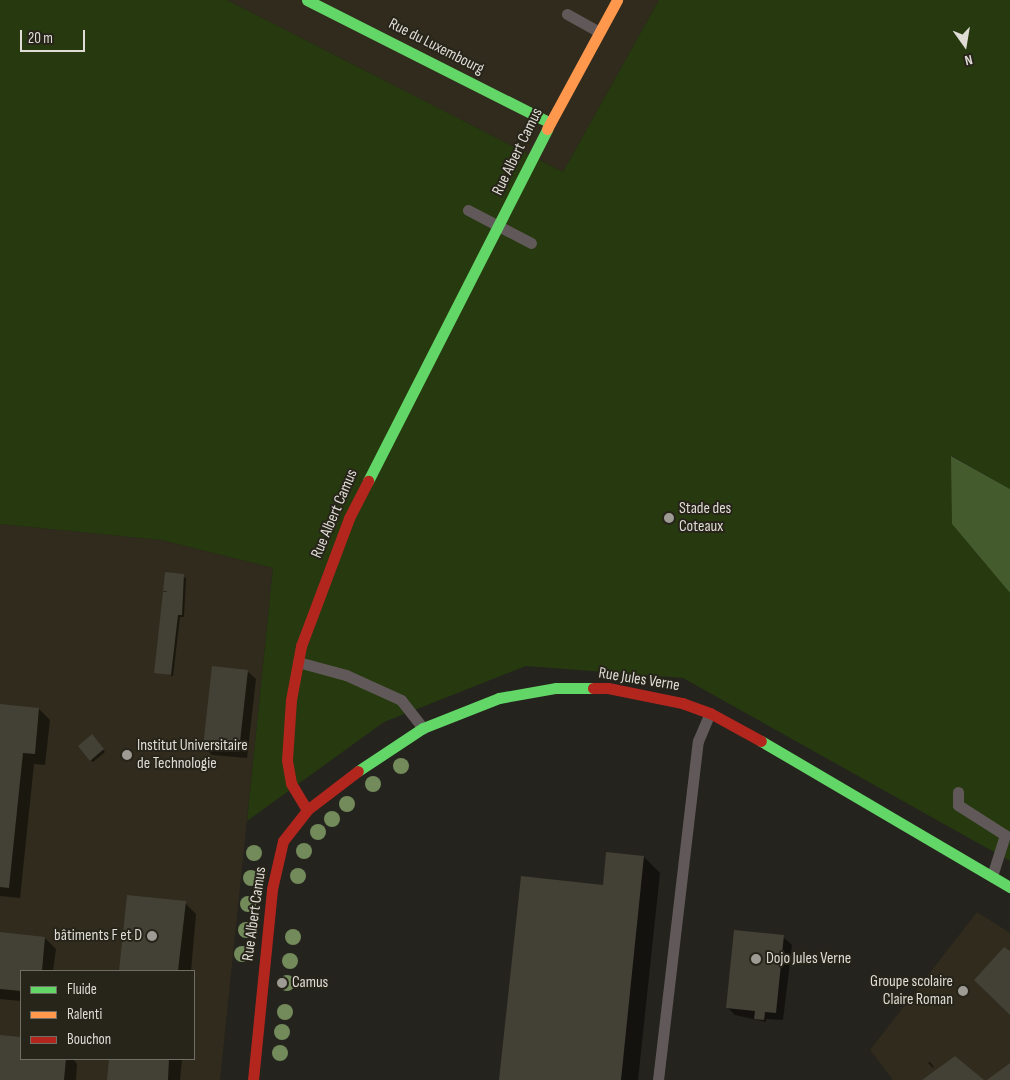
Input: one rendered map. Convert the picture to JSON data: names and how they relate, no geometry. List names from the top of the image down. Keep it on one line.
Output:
{"streets":{"street":["Rue du Luxembourg","Rue Albert Camus","Rue Jules Verne"]},"crossings":[["Rue du Luxembourg","Rue Albert Camus"],["Rue Albert Camus","Rue Jules Verne"]],"places":["Stade des Coteaux","Institut Universitaire de Technologie","bâtiments F et D","Dojo Jules Verne","Camus","Groupe scolaire Claire Roman"],"legend":["Fluide","Ralenti","Bouchon"],"scale_bar":"20 m","north":"bottom"}
